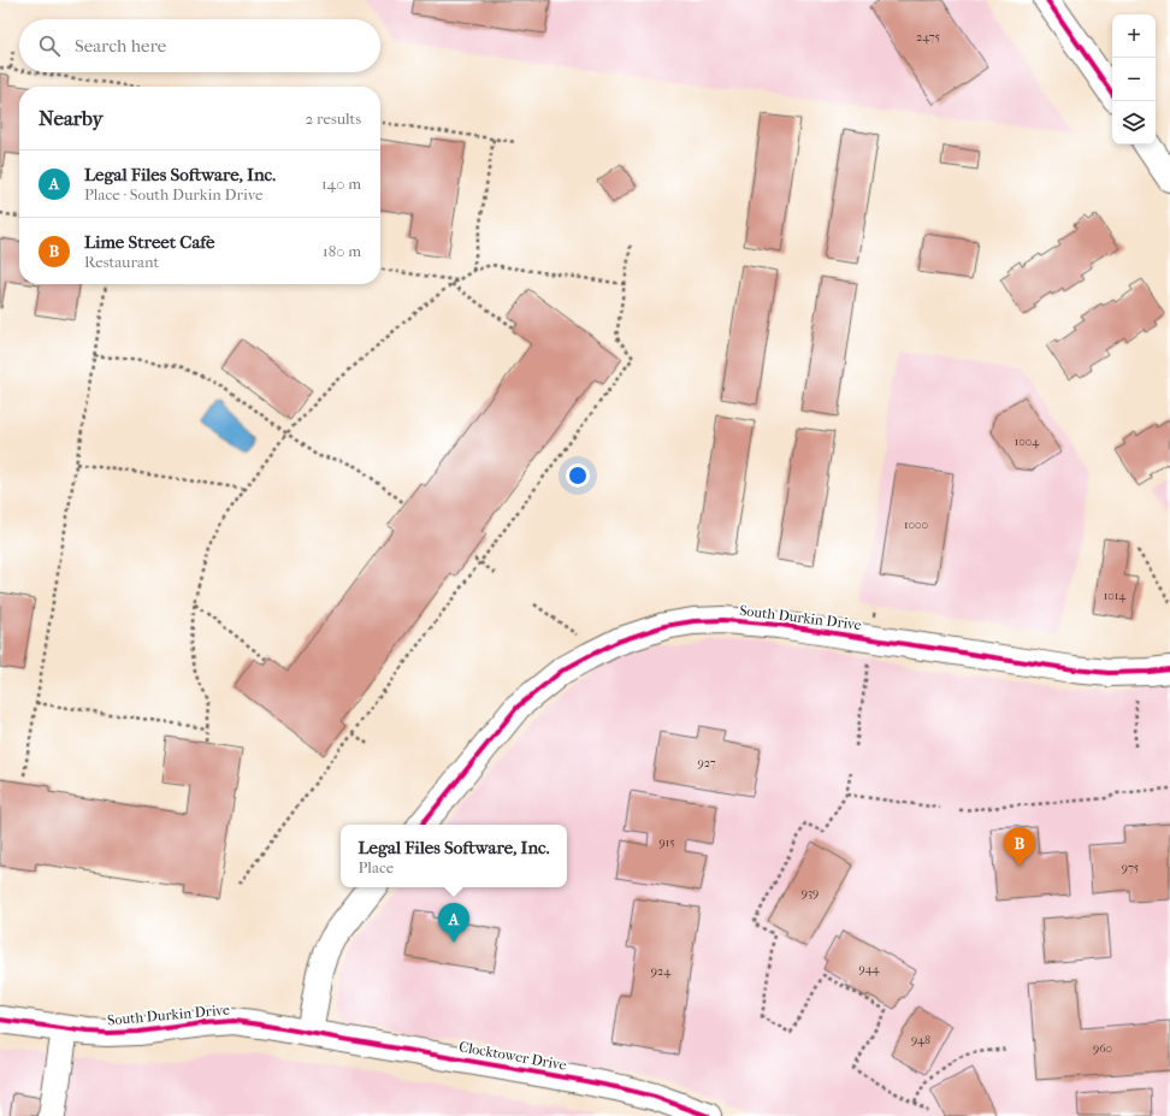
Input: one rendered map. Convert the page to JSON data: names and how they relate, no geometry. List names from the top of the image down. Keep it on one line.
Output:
{"streets":{"street":["South Durkin Drive","Clocktower Drive"]},"crossings":[["South Durkin Drive","Clocktower Drive"]],"house_numbers":["2475","1004","1000","1014","927","915","975","939","944","924","948","960"],"page":{"map_buttons":["+","−"],"search":"Search here","heading":["Nearby","2 results"],"list":[{"mark":"A","name":"Legal Files Software, Inc.","note":"Place · South Durkin Drive","value":"140 m"},{"mark":"B","name":"Lime Street Cafe","note":"Restaurant","value":"180 m"}],"popup":["Legal Files Software, Inc.","Place"],"pins":["B","A"]}}
